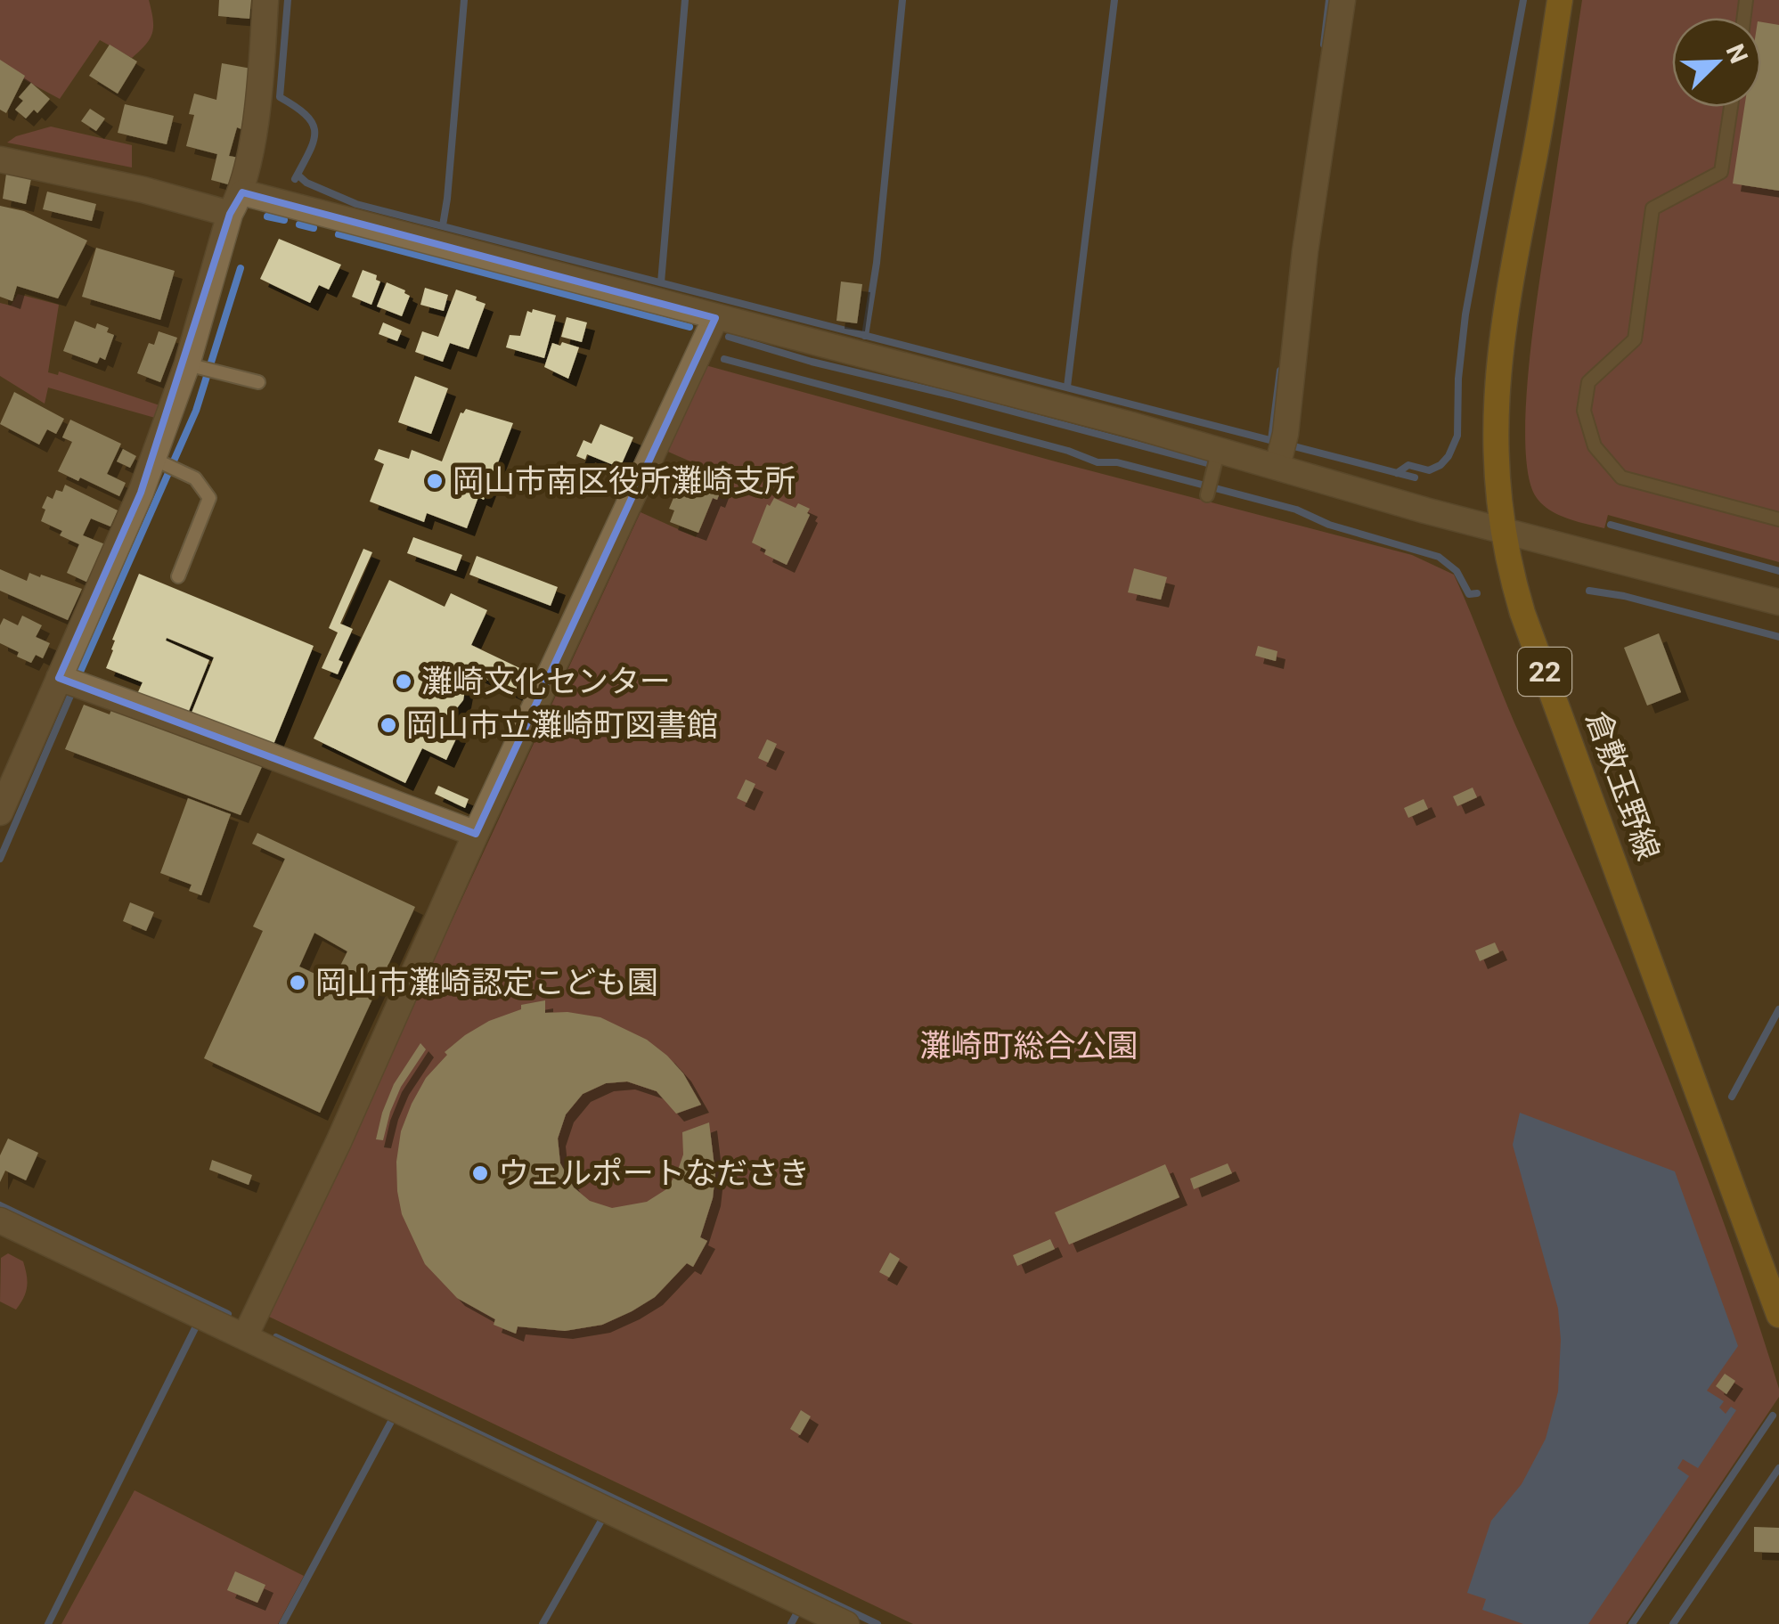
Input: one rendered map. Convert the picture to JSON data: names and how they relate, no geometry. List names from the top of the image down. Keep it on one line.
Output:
{"streets":{"main road":["22","倉敷玉野線"]},"parks":["灘崎町総合公園"],"places":["岡山市南区役所灘崎支所","灘崎文化センター","岡山市立灘崎町図書館","岡山市灘崎認定こども園","ウェルポートなださき"],"north":"top right"}
